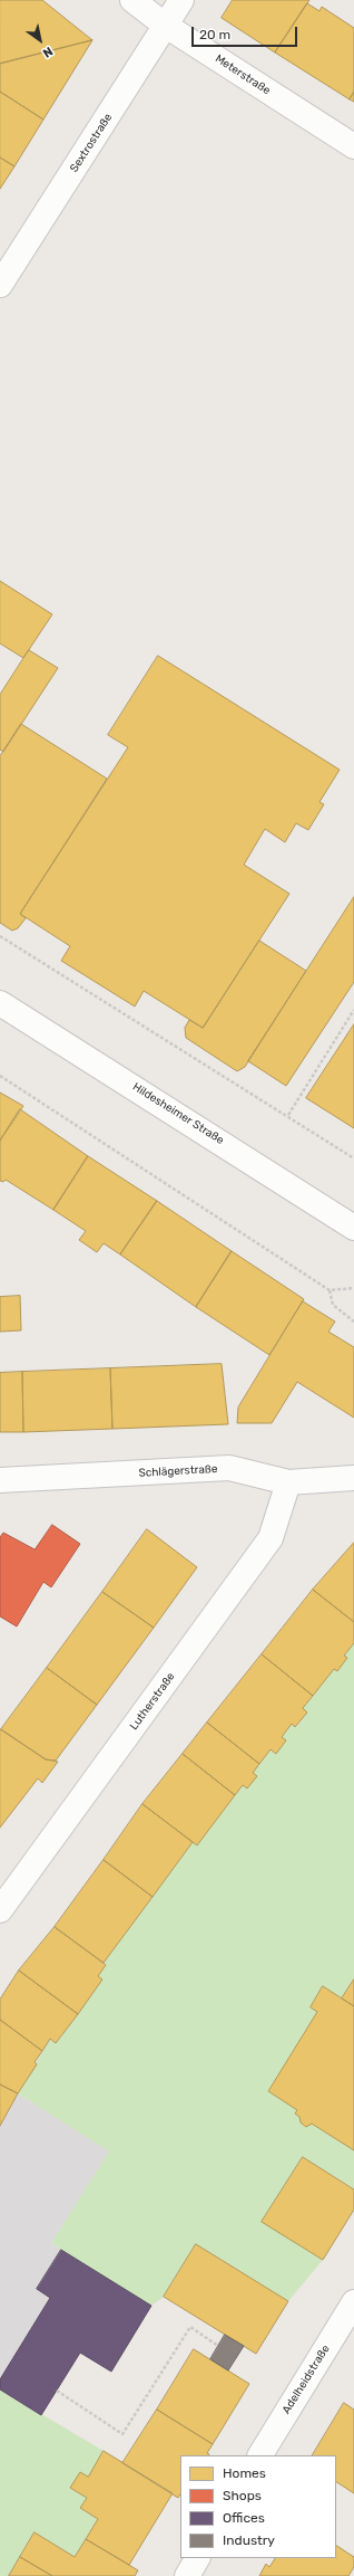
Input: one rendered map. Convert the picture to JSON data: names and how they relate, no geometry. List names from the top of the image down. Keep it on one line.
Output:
{"streets":{"street":["Meterstraße","Sextrostraße","Hildesheimer Straße","Schlägerstraße","Lutherstraße","Adelheidstraße"]},"crossings":[["Meterstraße","Sextrostraße"],["Schlägerstraße","Lutherstraße"]],"legend":["Homes","Shops","Offices","Industry"],"scale_bar":"20 m","north":"bottom right"}
